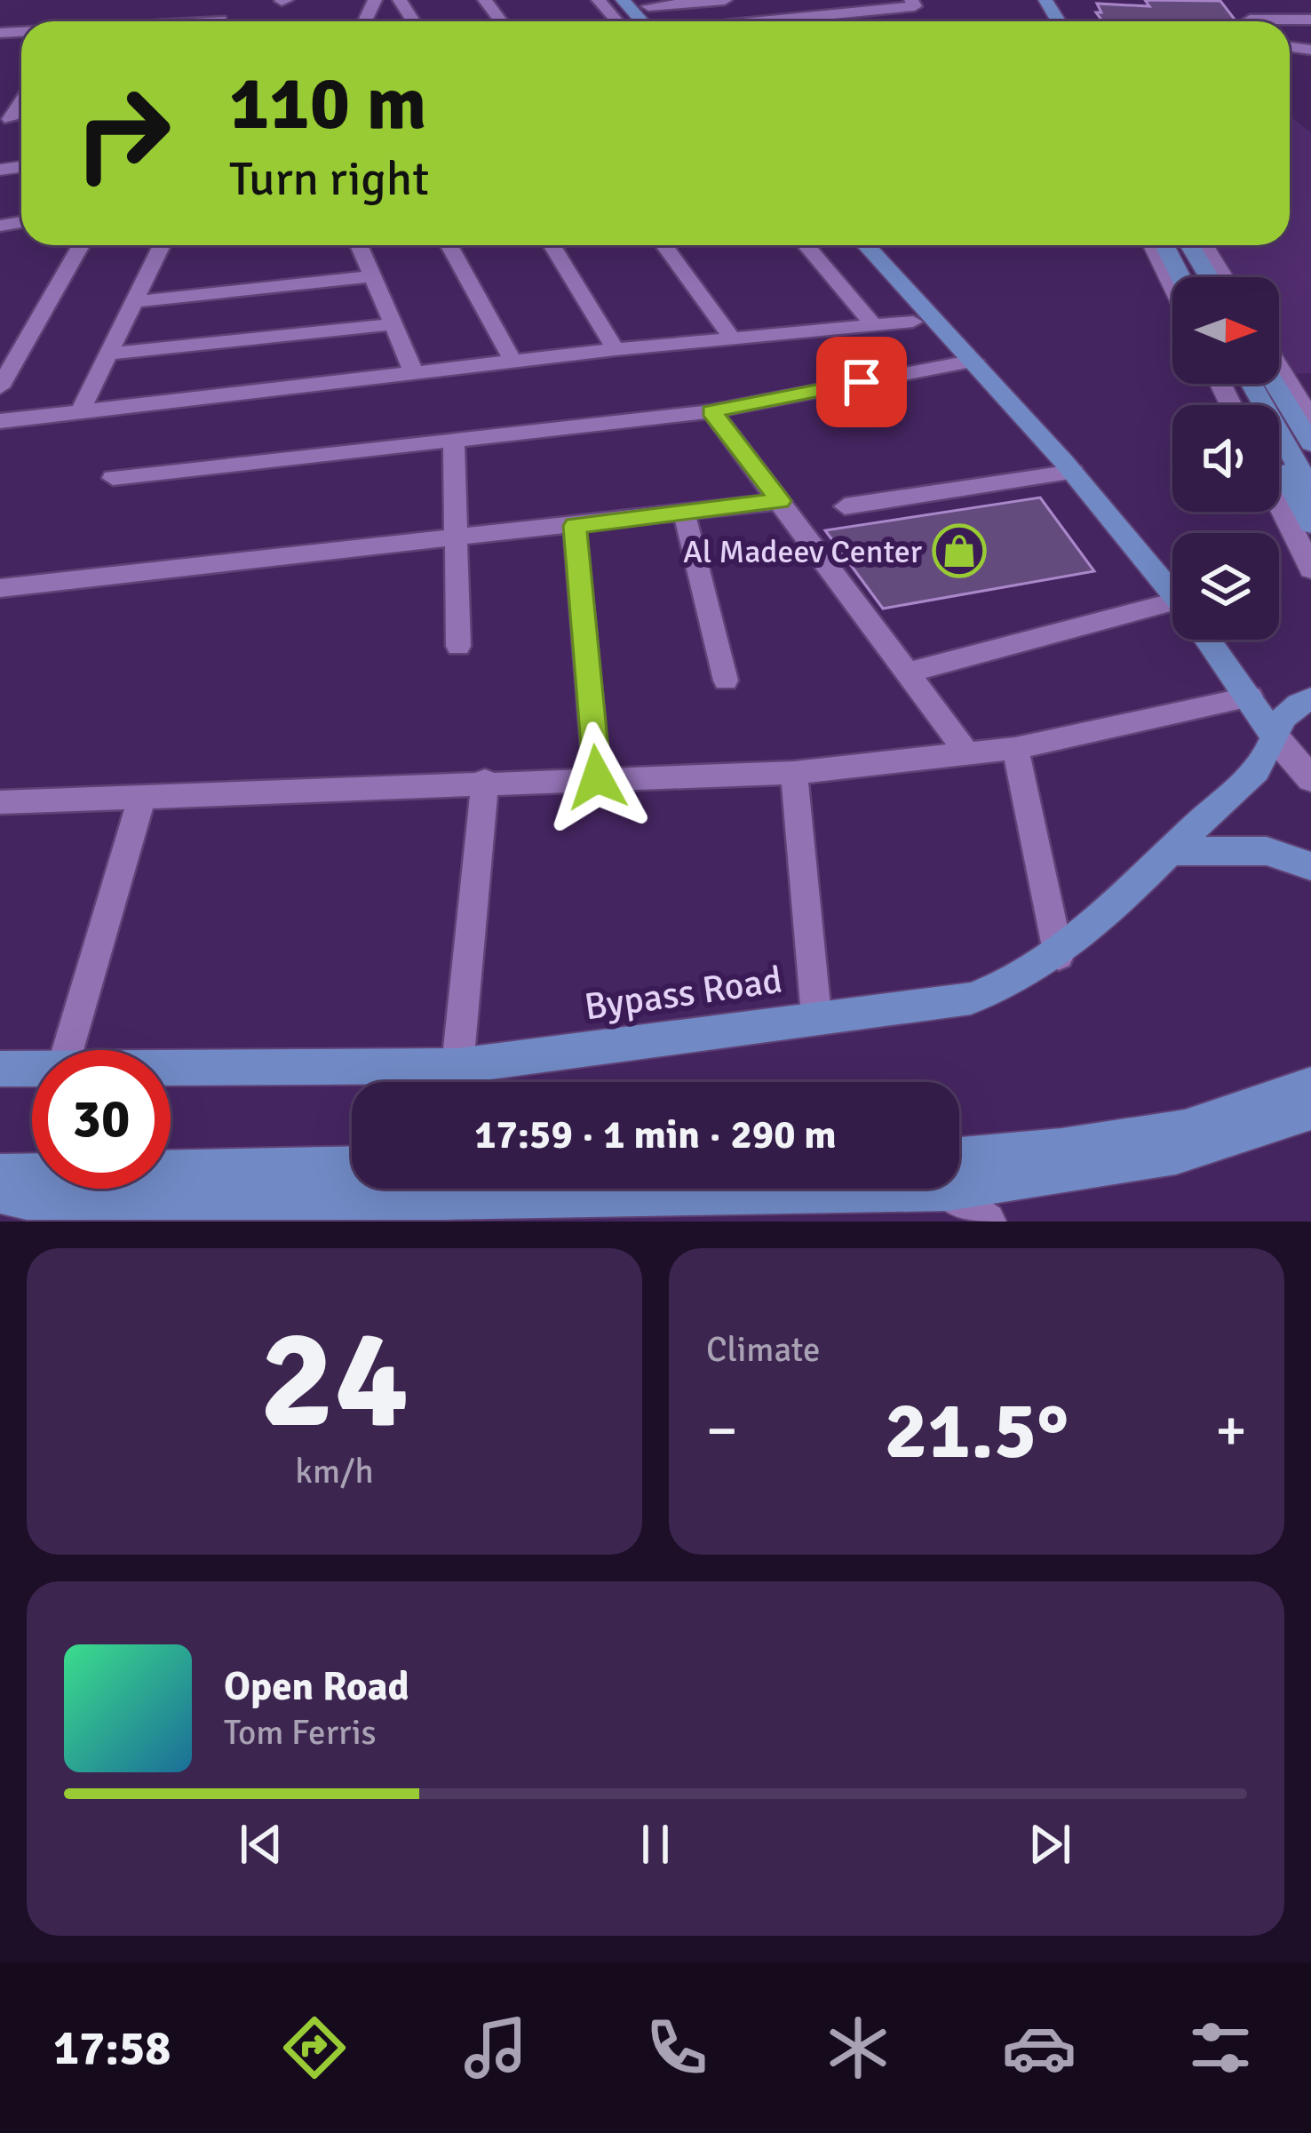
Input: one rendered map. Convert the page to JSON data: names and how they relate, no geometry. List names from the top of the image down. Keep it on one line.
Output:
{"streets":{"main road":["Bypass Road"]},"places":{"shop":["Al Madeev Center"]},"north":"right","page":{"turn":["110 m","Turn right"],"limit":"30","trip":"17:59 · 1 min · 290 m","tile":[["24","km/h"],"Climate"],"heat":["−","21.5°","+"],"song":["Open Road","Tom Ferris"],"tabs":"17:58"}}
